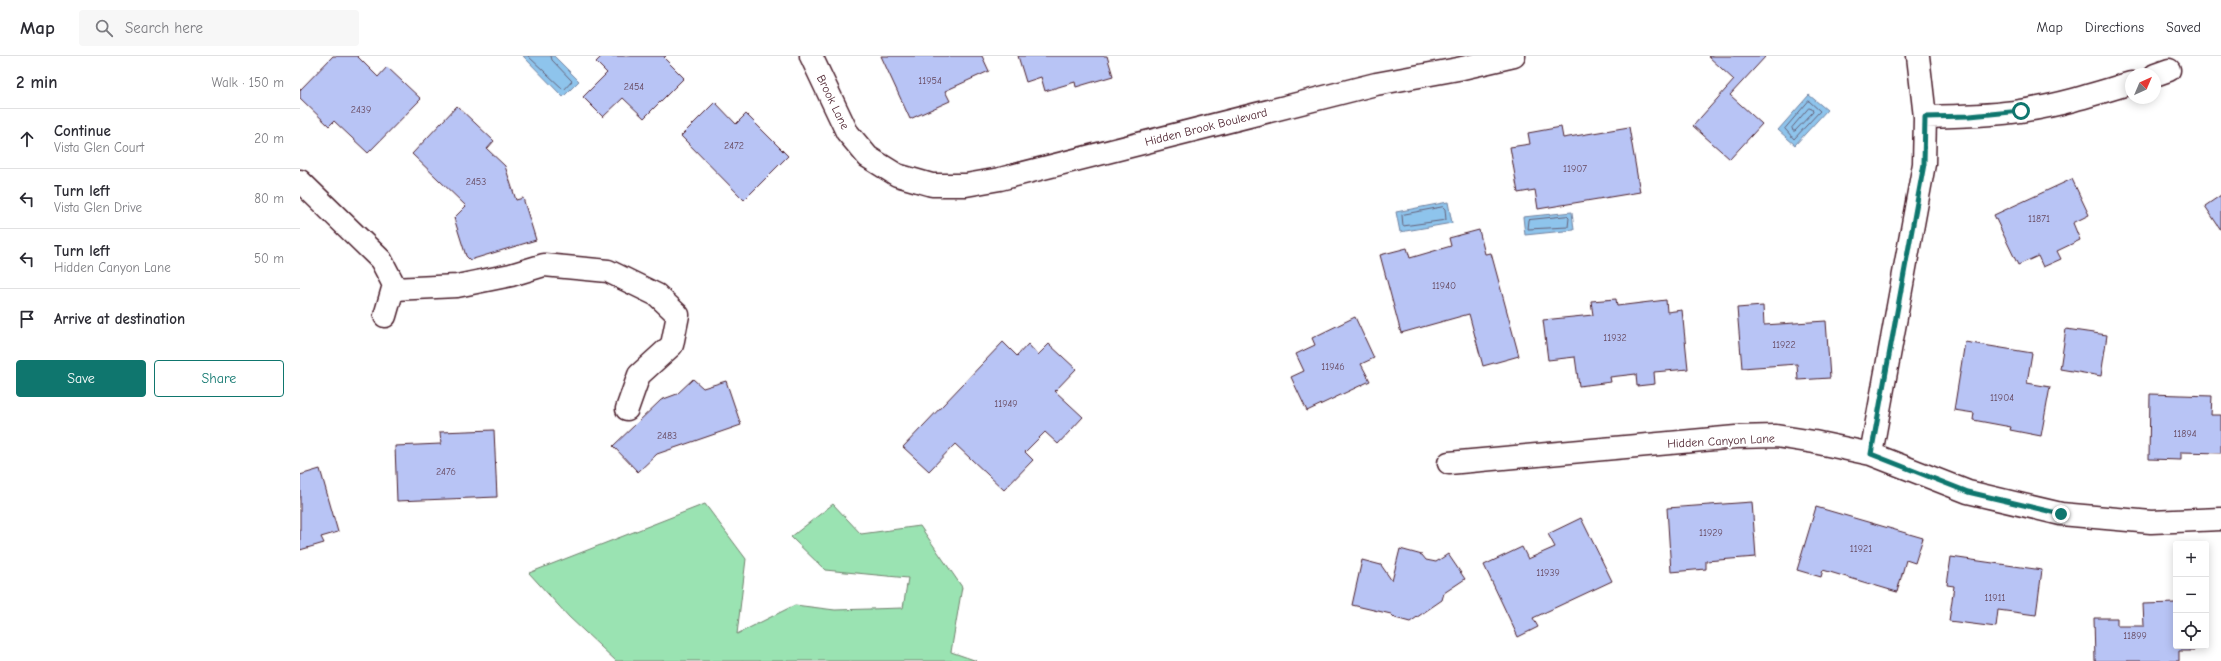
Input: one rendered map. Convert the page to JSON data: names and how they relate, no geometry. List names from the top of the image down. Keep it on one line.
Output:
{"streets":{"street":["Brook Lane","Hidden Brook Boulevard","Hidden Canyon Lane"]},"crossings":[["Brook Lane","Hidden Brook Boulevard"]],"house_numbers":["11954","2454","2439","2472","11907","2453","11871","11940","11932","11922","11946","11904","11949","11894","2483","2476","11929","11921","11939","11911","11899"],"north":"top right","page":{"header":"Map","search":"Search here","nav":["Map","Directions","Saved"],"heading":["2 min","Walk · 150 m"],"list":[["Continue","Vista Glen Court","20 m"],["Turn left","Vista Glen Drive","80 m"],["Turn left","Hidden Canyon Lane","50 m"],"Arrive at destination"],"buttons":["Save","Share"],"map_buttons":["+","−"]}}
